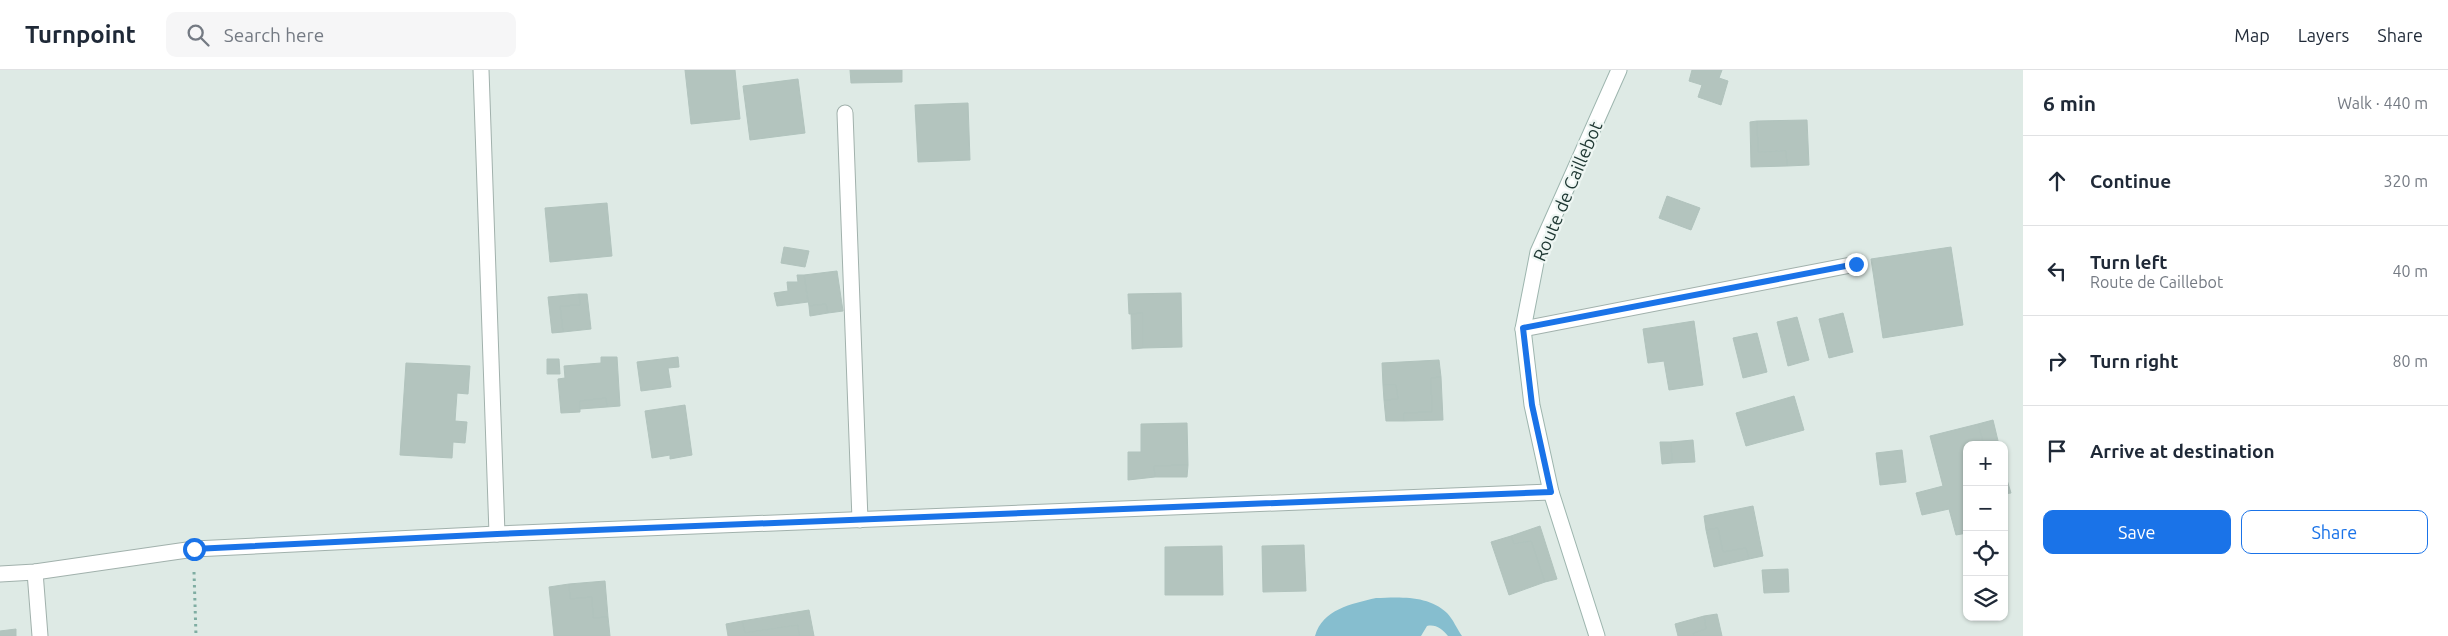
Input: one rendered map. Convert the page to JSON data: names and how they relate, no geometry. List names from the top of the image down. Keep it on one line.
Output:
{"streets":{"street":["Route de Caillebot"]},"page":{"header":"Turnpoint","search":"Search here","nav":["Map","Layers","Share"],"heading":["6 min","Walk · 440 m"],"list":[["Continue","320 m"],["Turn left","Route de Caillebot","40 m"],["Turn right","80 m"],"Arrive at destination"],"map_buttons":["+","−"],"buttons":["Save","Share"]}}
